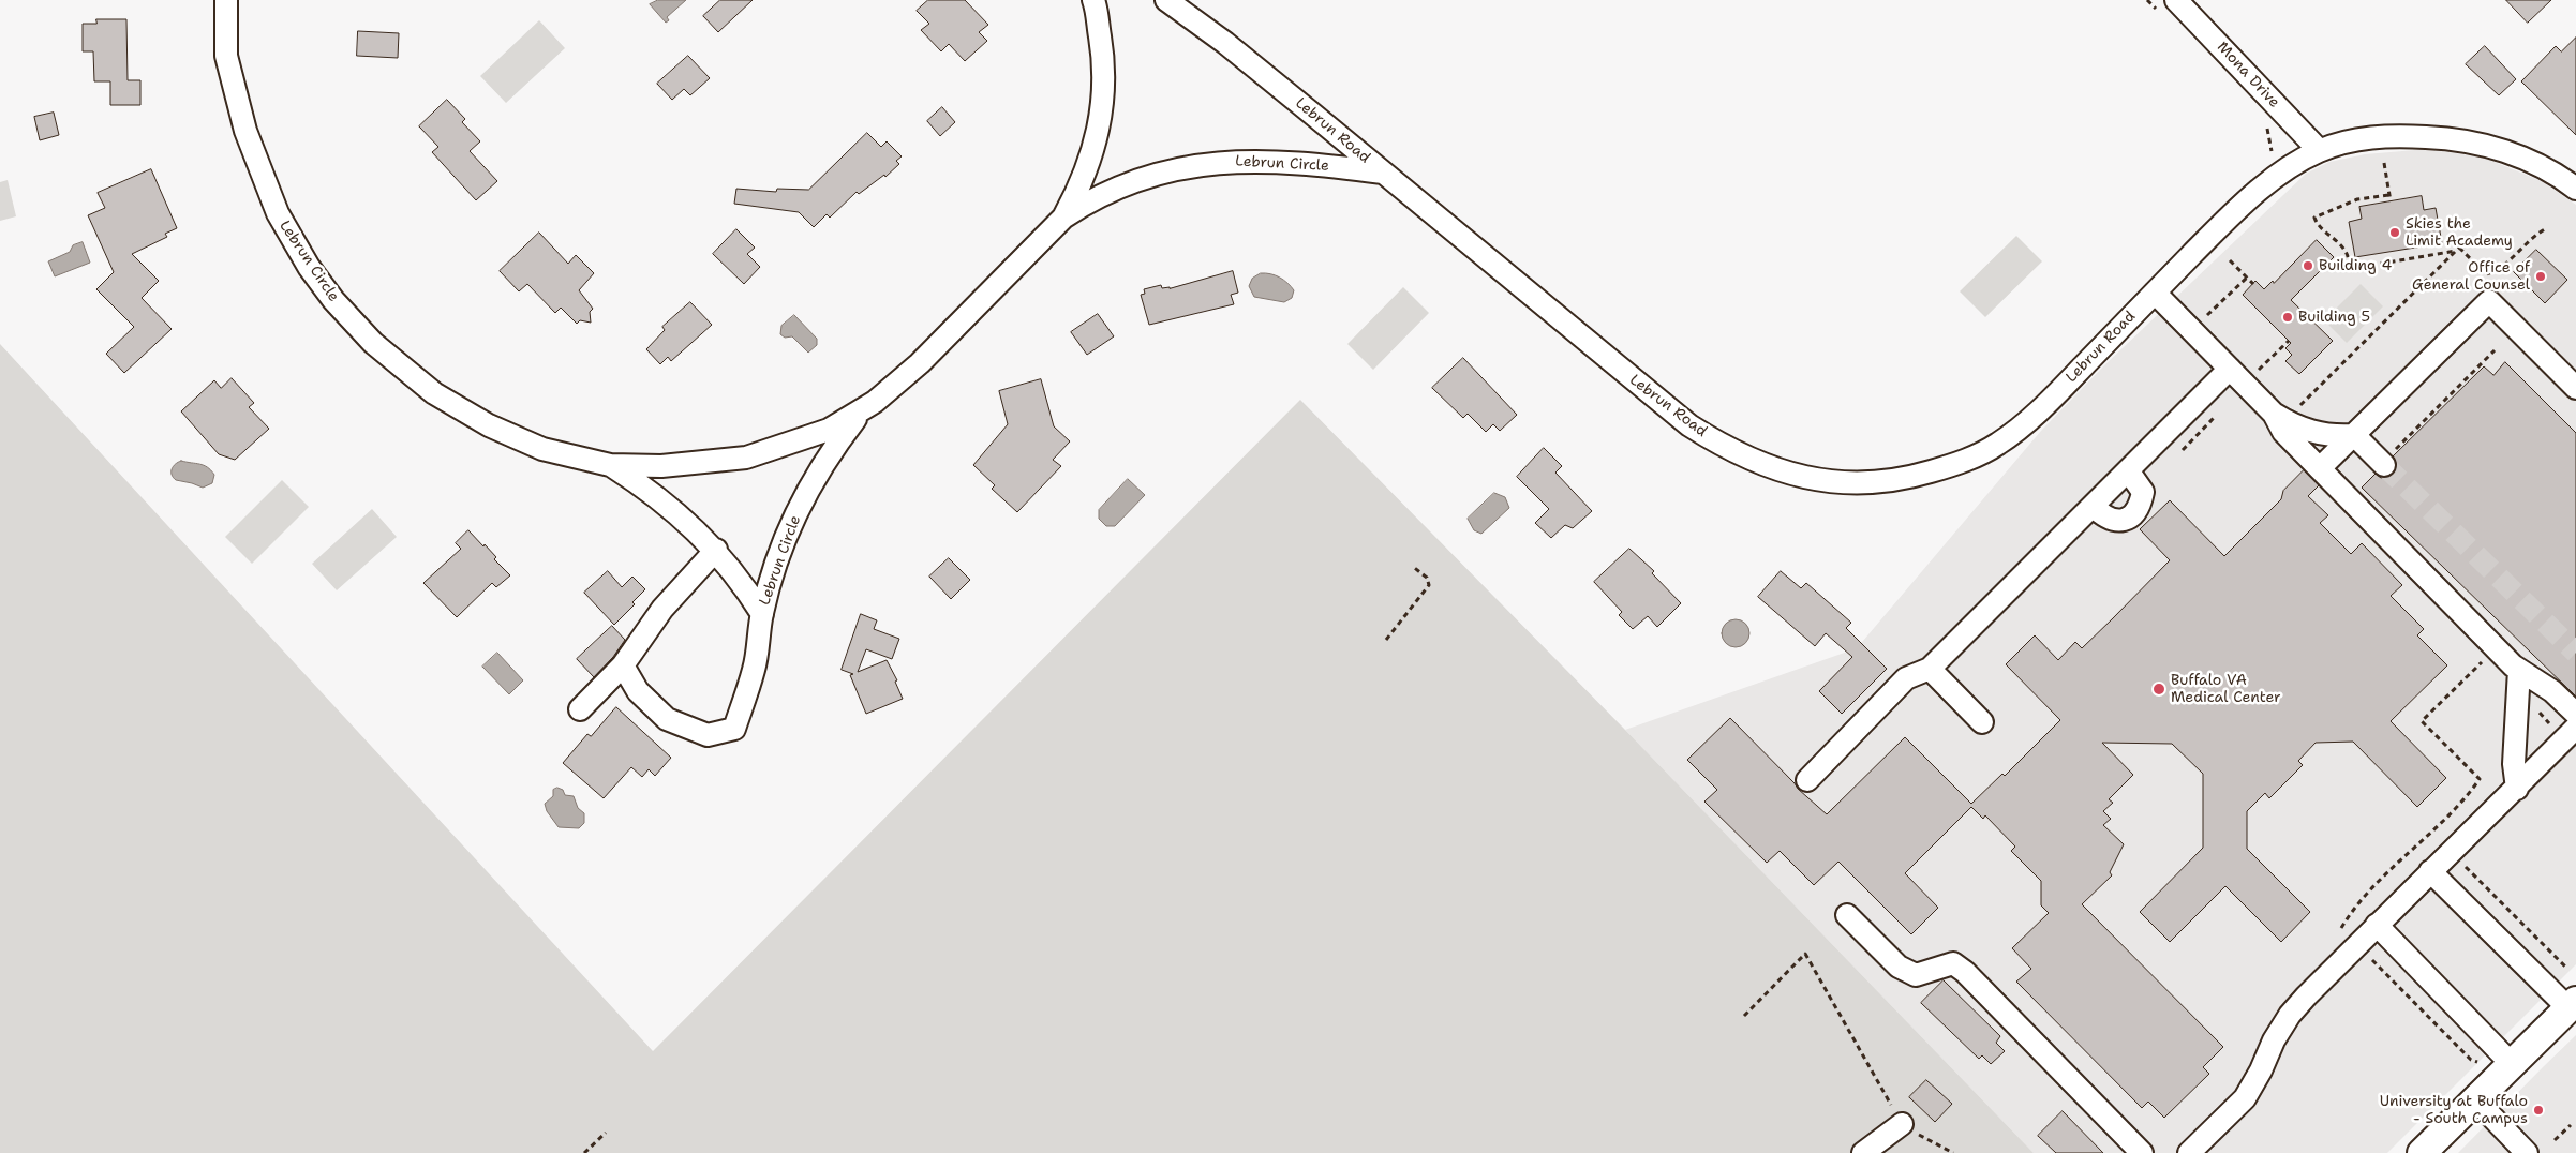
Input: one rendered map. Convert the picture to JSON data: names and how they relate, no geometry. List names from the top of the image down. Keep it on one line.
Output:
{"streets":{"street":["Mona Drive","Lebrun Road","Lebrun Circle"]},"crossings":[["Mona Drive","Lebrun Road"],["Lebrun Road","Lebrun Circle"]],"places":["Skies the Limit Academy","Building 4","Office of General Counsel","Building 5","Buffalo VA Medical Center","University at Buffalo - South Campus"]}
